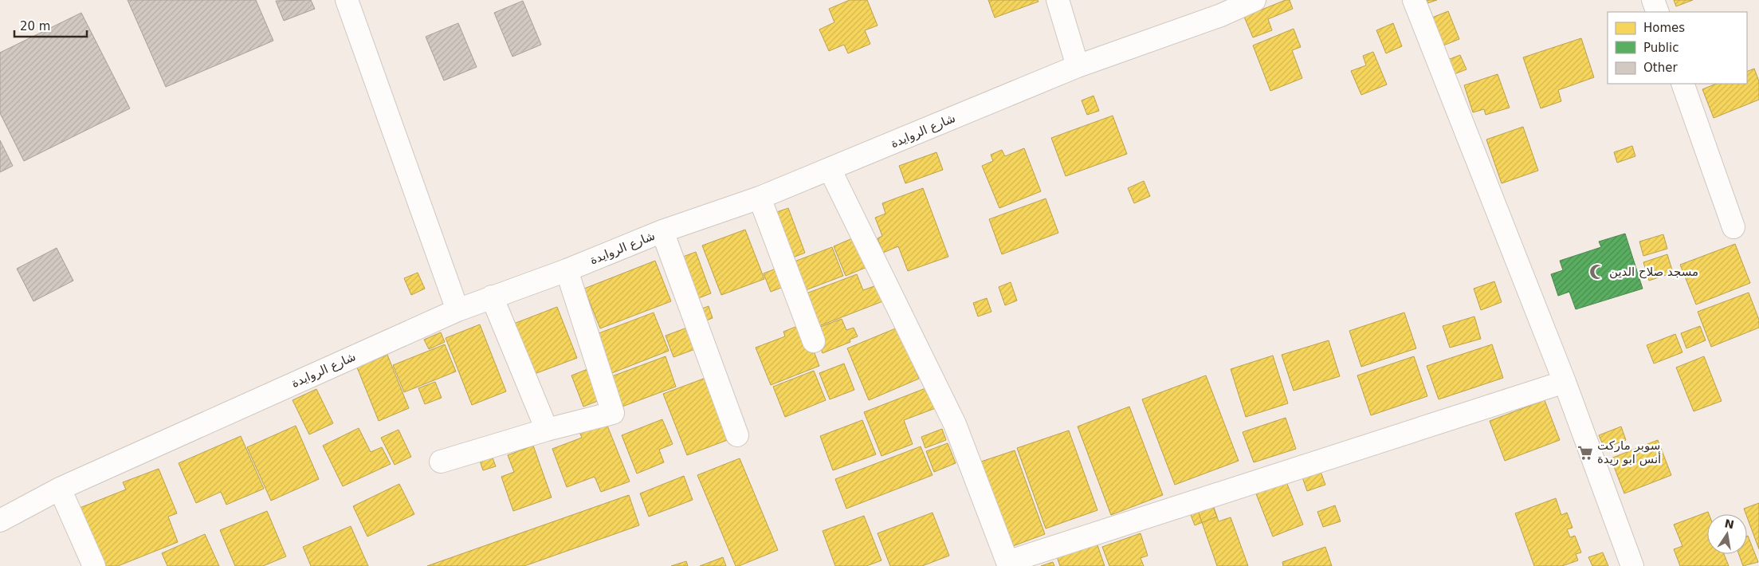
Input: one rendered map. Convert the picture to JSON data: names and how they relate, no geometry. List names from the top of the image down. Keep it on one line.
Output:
{"streets":{"street":["شارع الروايدة"]},"places":{"mosque":["مسجد صلاح الدين"],"supermarket":["سوبر ماركت أنس ابو ريدة"]},"legend":["Homes","Public","Other"],"scale_bar":"20 m","north":"top"}
